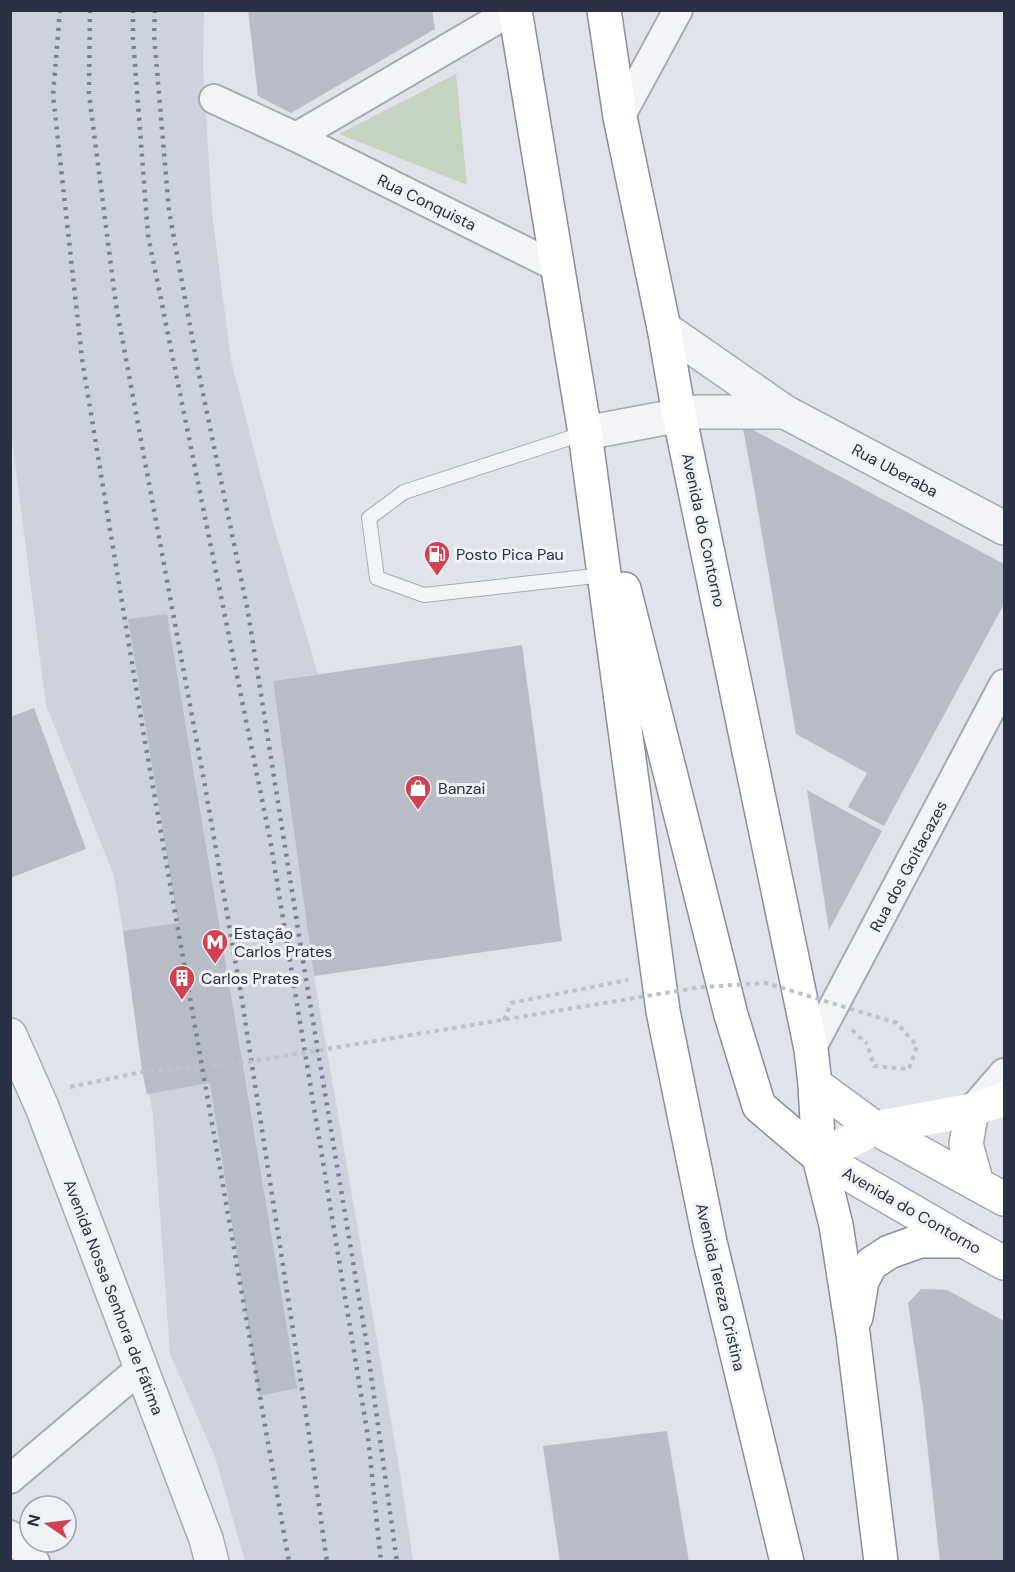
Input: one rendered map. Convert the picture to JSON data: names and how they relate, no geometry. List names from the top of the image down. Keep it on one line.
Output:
{"streets":{"main road":["Avenida do Contorno","Avenida Tereza Cristina"],"street":["Rua Conquista","Rua Uberaba","Rua dos Goitacazes","Avenida Nossa Senhora de Fátima"]},"crossings":[["Rua Uberaba","Avenida do Contorno"],["Avenida do Contorno","Rua dos Goitacazes"]],"places":{"fuel station":["Posto Pica Pau"],"shop":["Banzai"],"metro station":["Estação Carlos Prates"],"building":["Carlos Prates"]},"north":"left"}
